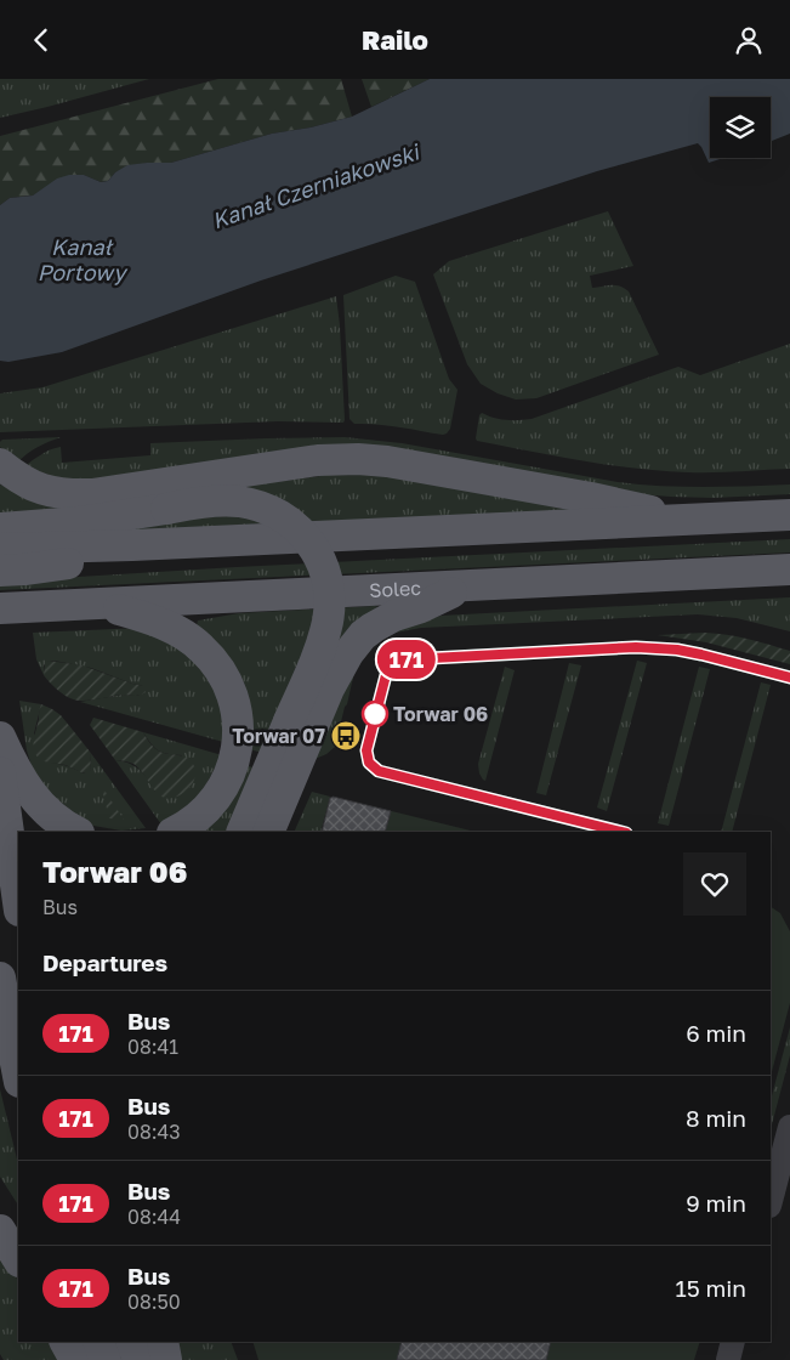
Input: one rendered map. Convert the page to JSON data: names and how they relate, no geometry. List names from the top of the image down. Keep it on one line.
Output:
{"streets":{"main road":["Solec"]},"water":["Kanał Czerniakowski","Kanał Portowy"],"places":{"other":["Torwar 06"],"bus stop":["Torwar 07"]},"lines":["bus line 171"],"page":{"header":"Railo","on_map":"171","heading":[["Torwar 06","Bus"],"Departures"],"list":[{"mark":"171","name":"Bus","note":"08:41","value":"6 min"},{"mark":"171","name":"Bus","note":"08:43","value":"8 min"},{"mark":"171","name":"Bus","note":"08:44","value":"9 min"},{"mark":"171","name":"Bus","note":"08:50","value":"15 min"}]}}
